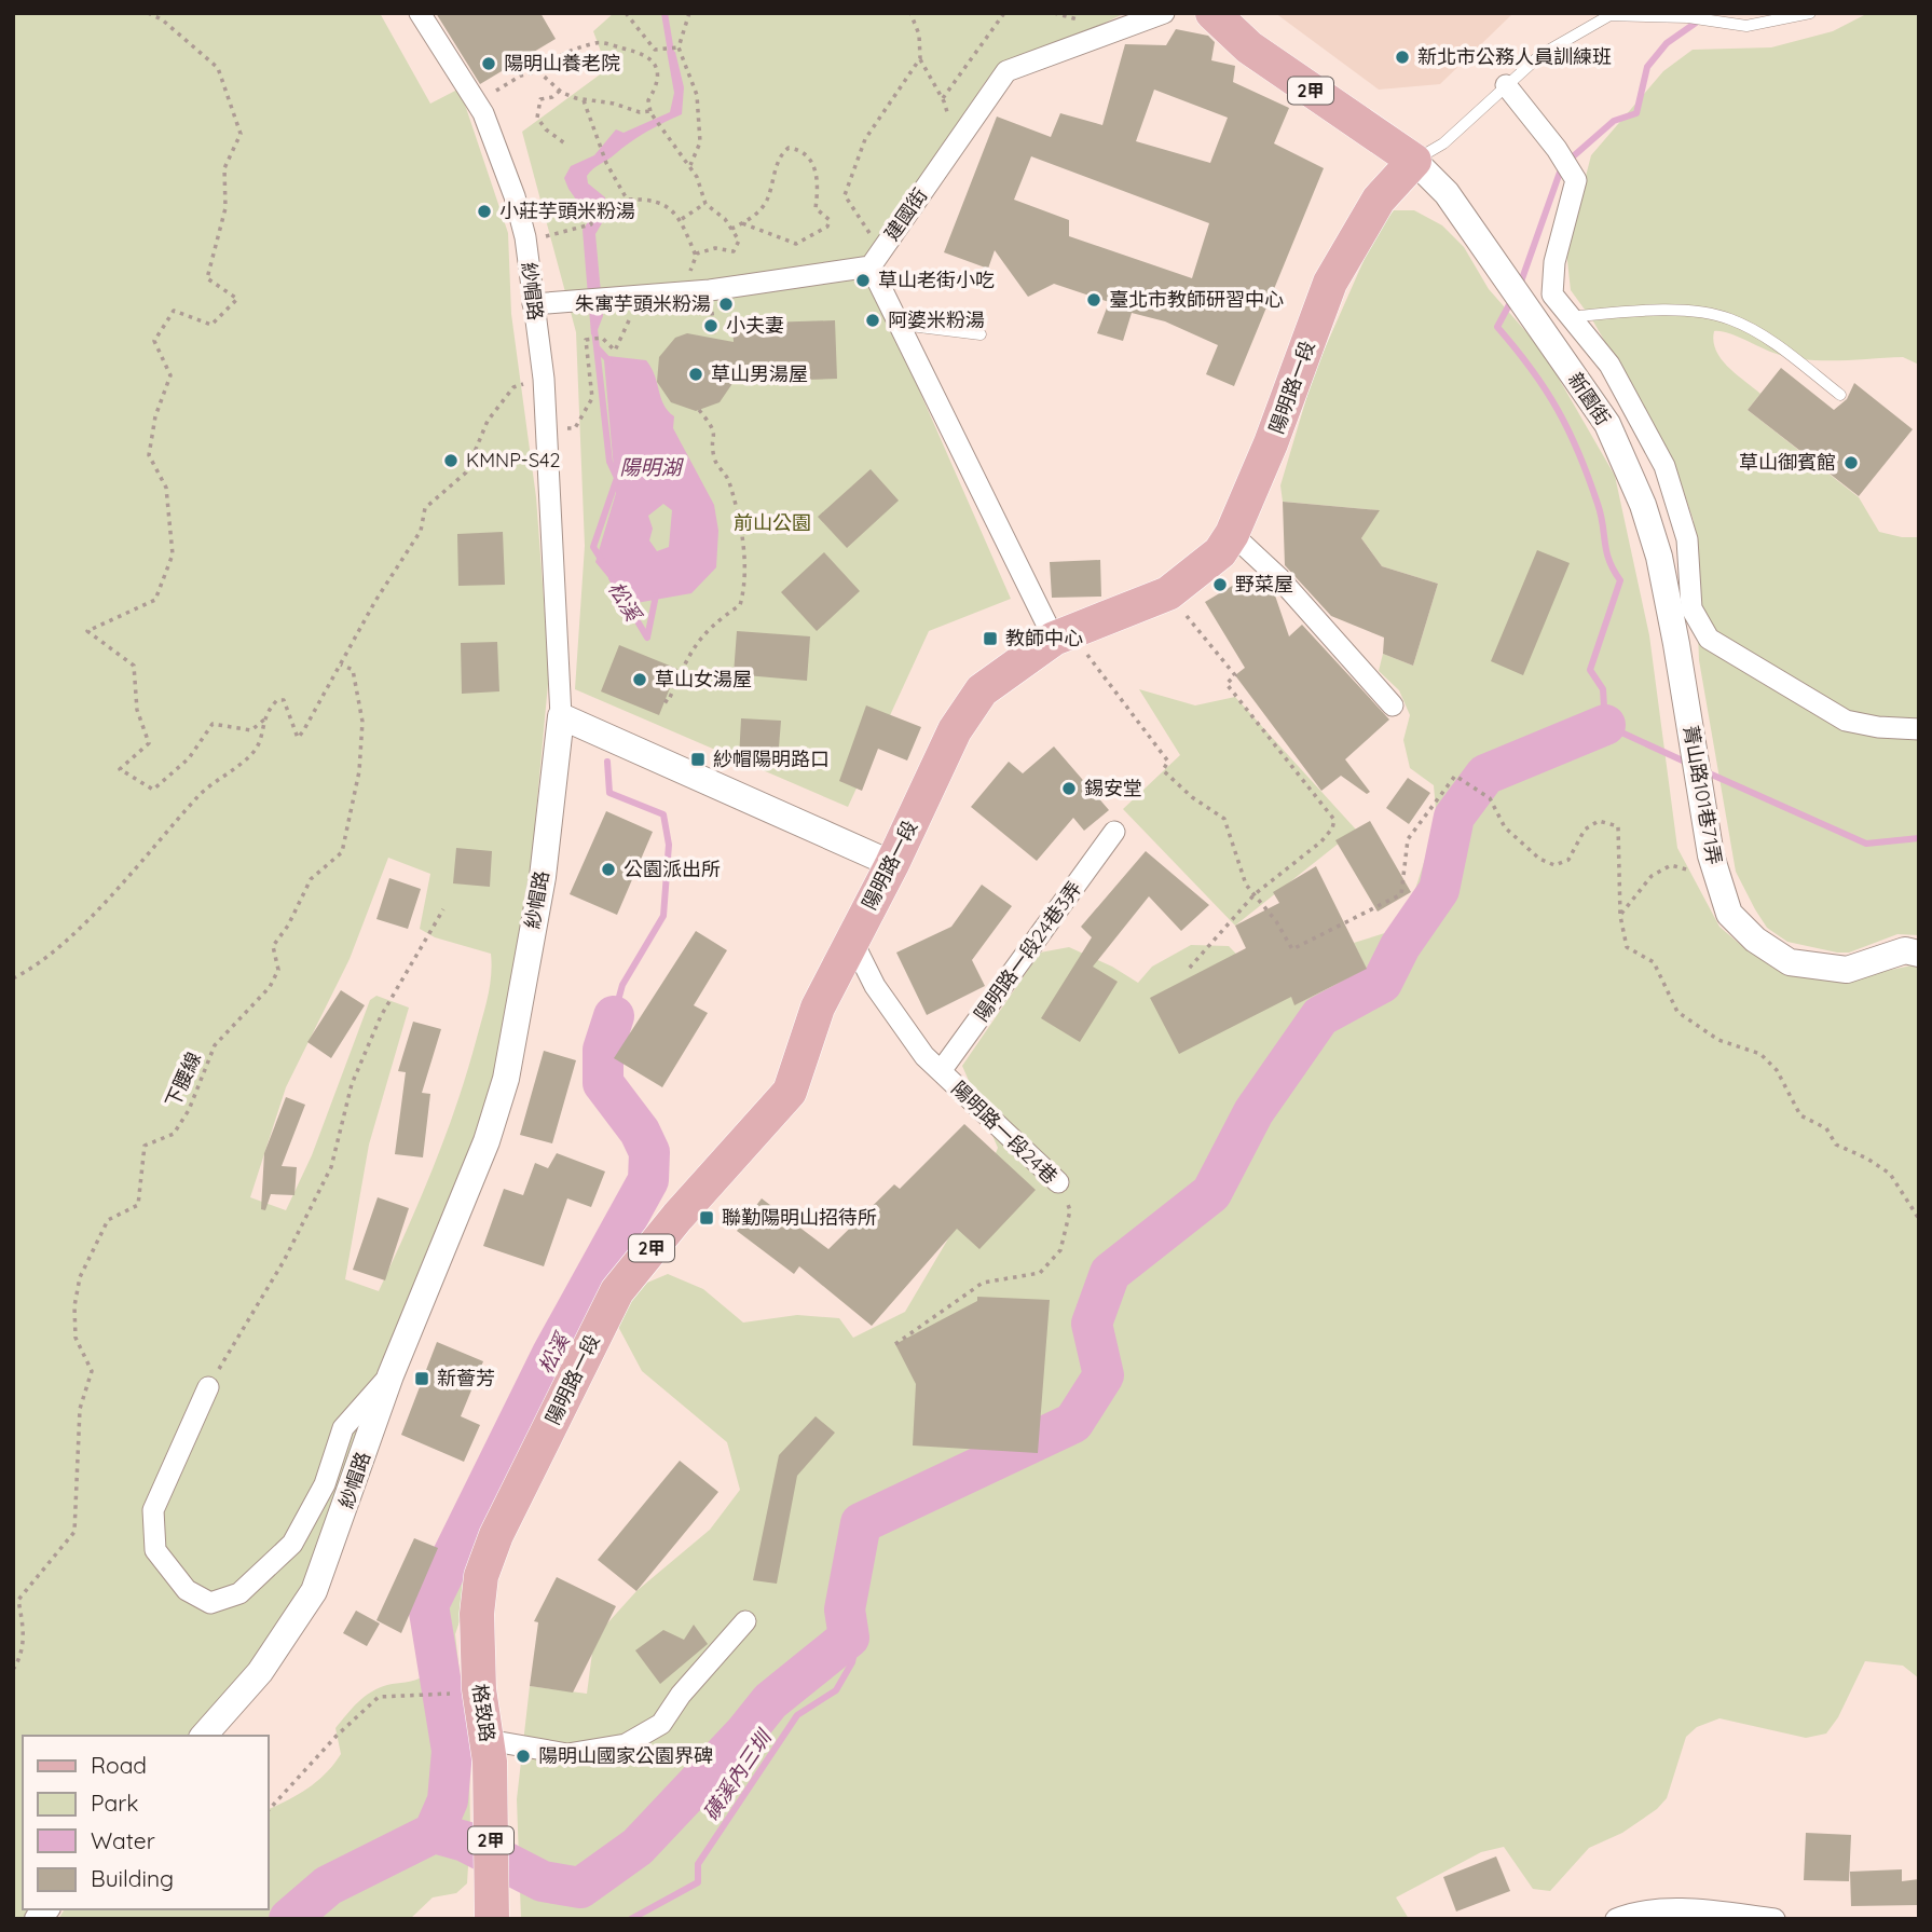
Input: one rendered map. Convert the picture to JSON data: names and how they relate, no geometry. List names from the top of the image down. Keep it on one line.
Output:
{"streets":{"main road":["2甲","陽明路一段","格致路"],"street":["建國街","紗帽路","新園街","菁山路101巷71弄","陽明路一段24巷3弄","陽明路一段24巷"],"path":["下腰線"]},"crossings":[["2甲","陽明路一段"],["2甲","新園街"],["2甲","格致路"],["陽明路一段","新園街"],["陽明路一段","陽明路一段24巷"],["陽明路一段","格致路"],["新園街","菁山路101巷71弄"],["陽明路一段24巷3弄","陽明路一段24巷"]],"water":["陽明湖","松溪","磺溪內三圳"],"parks":["前山公園"],"places":{"other":["新北市公務人員訓練班","陽明山養老院","小莊芋頭米粉湯","草山老街小吃","臺北市教師研習中心","朱寓芋頭米粉湯","阿婆米粉湯","小夫妻","草山男湯屋","KMNP-S42","草山御賓館","野菜屋","草山女湯屋","錫安堂","公園派出所","陽明山國家公園界碑"],"transit":["教師中心","紗帽陽明路口","聯勤陽明山招待所","新薈芳"]},"legend":["Road","Park","Water","Building"]}
